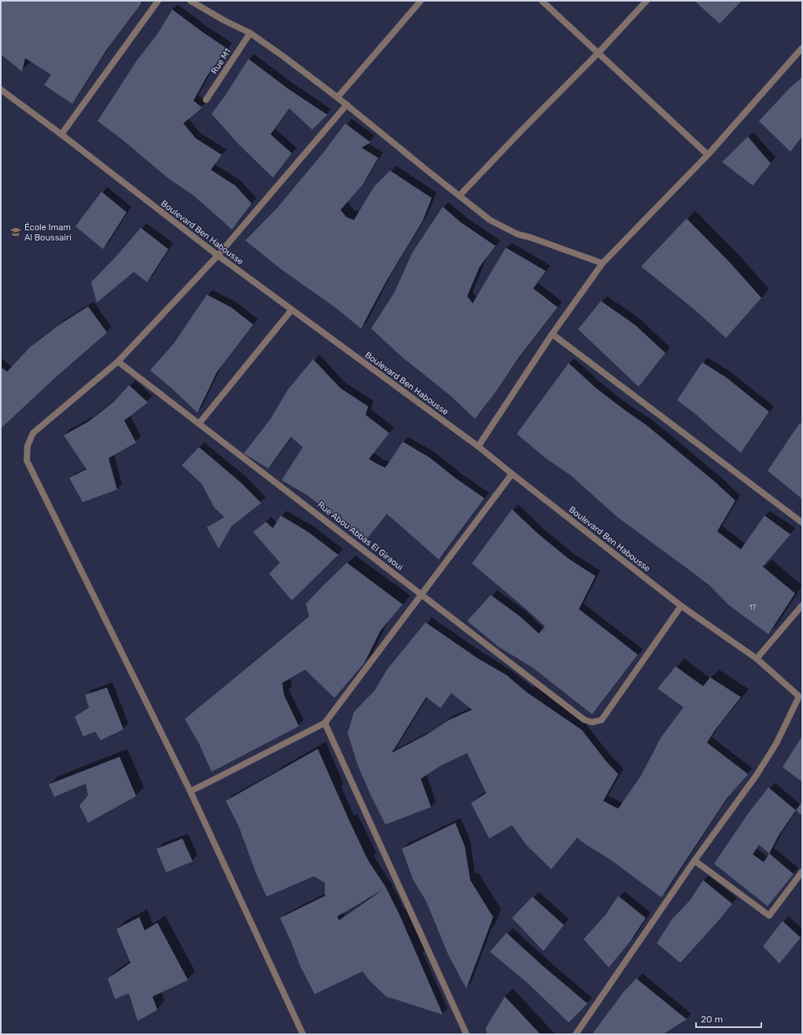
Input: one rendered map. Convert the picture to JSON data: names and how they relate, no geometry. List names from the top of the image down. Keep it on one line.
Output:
{"streets":{"street":["Rue M1","Boulevard Ben Habousse","Rue Abou Abbas El Giraoui"]},"crossings":[["Boulevard Ben Habousse","Rue Abou Abbas El Giraoui"]],"places":{"school or university":["École Imam Al Boussairi"]},"house_numbers":["17"],"scale_bar":"20 m"}
